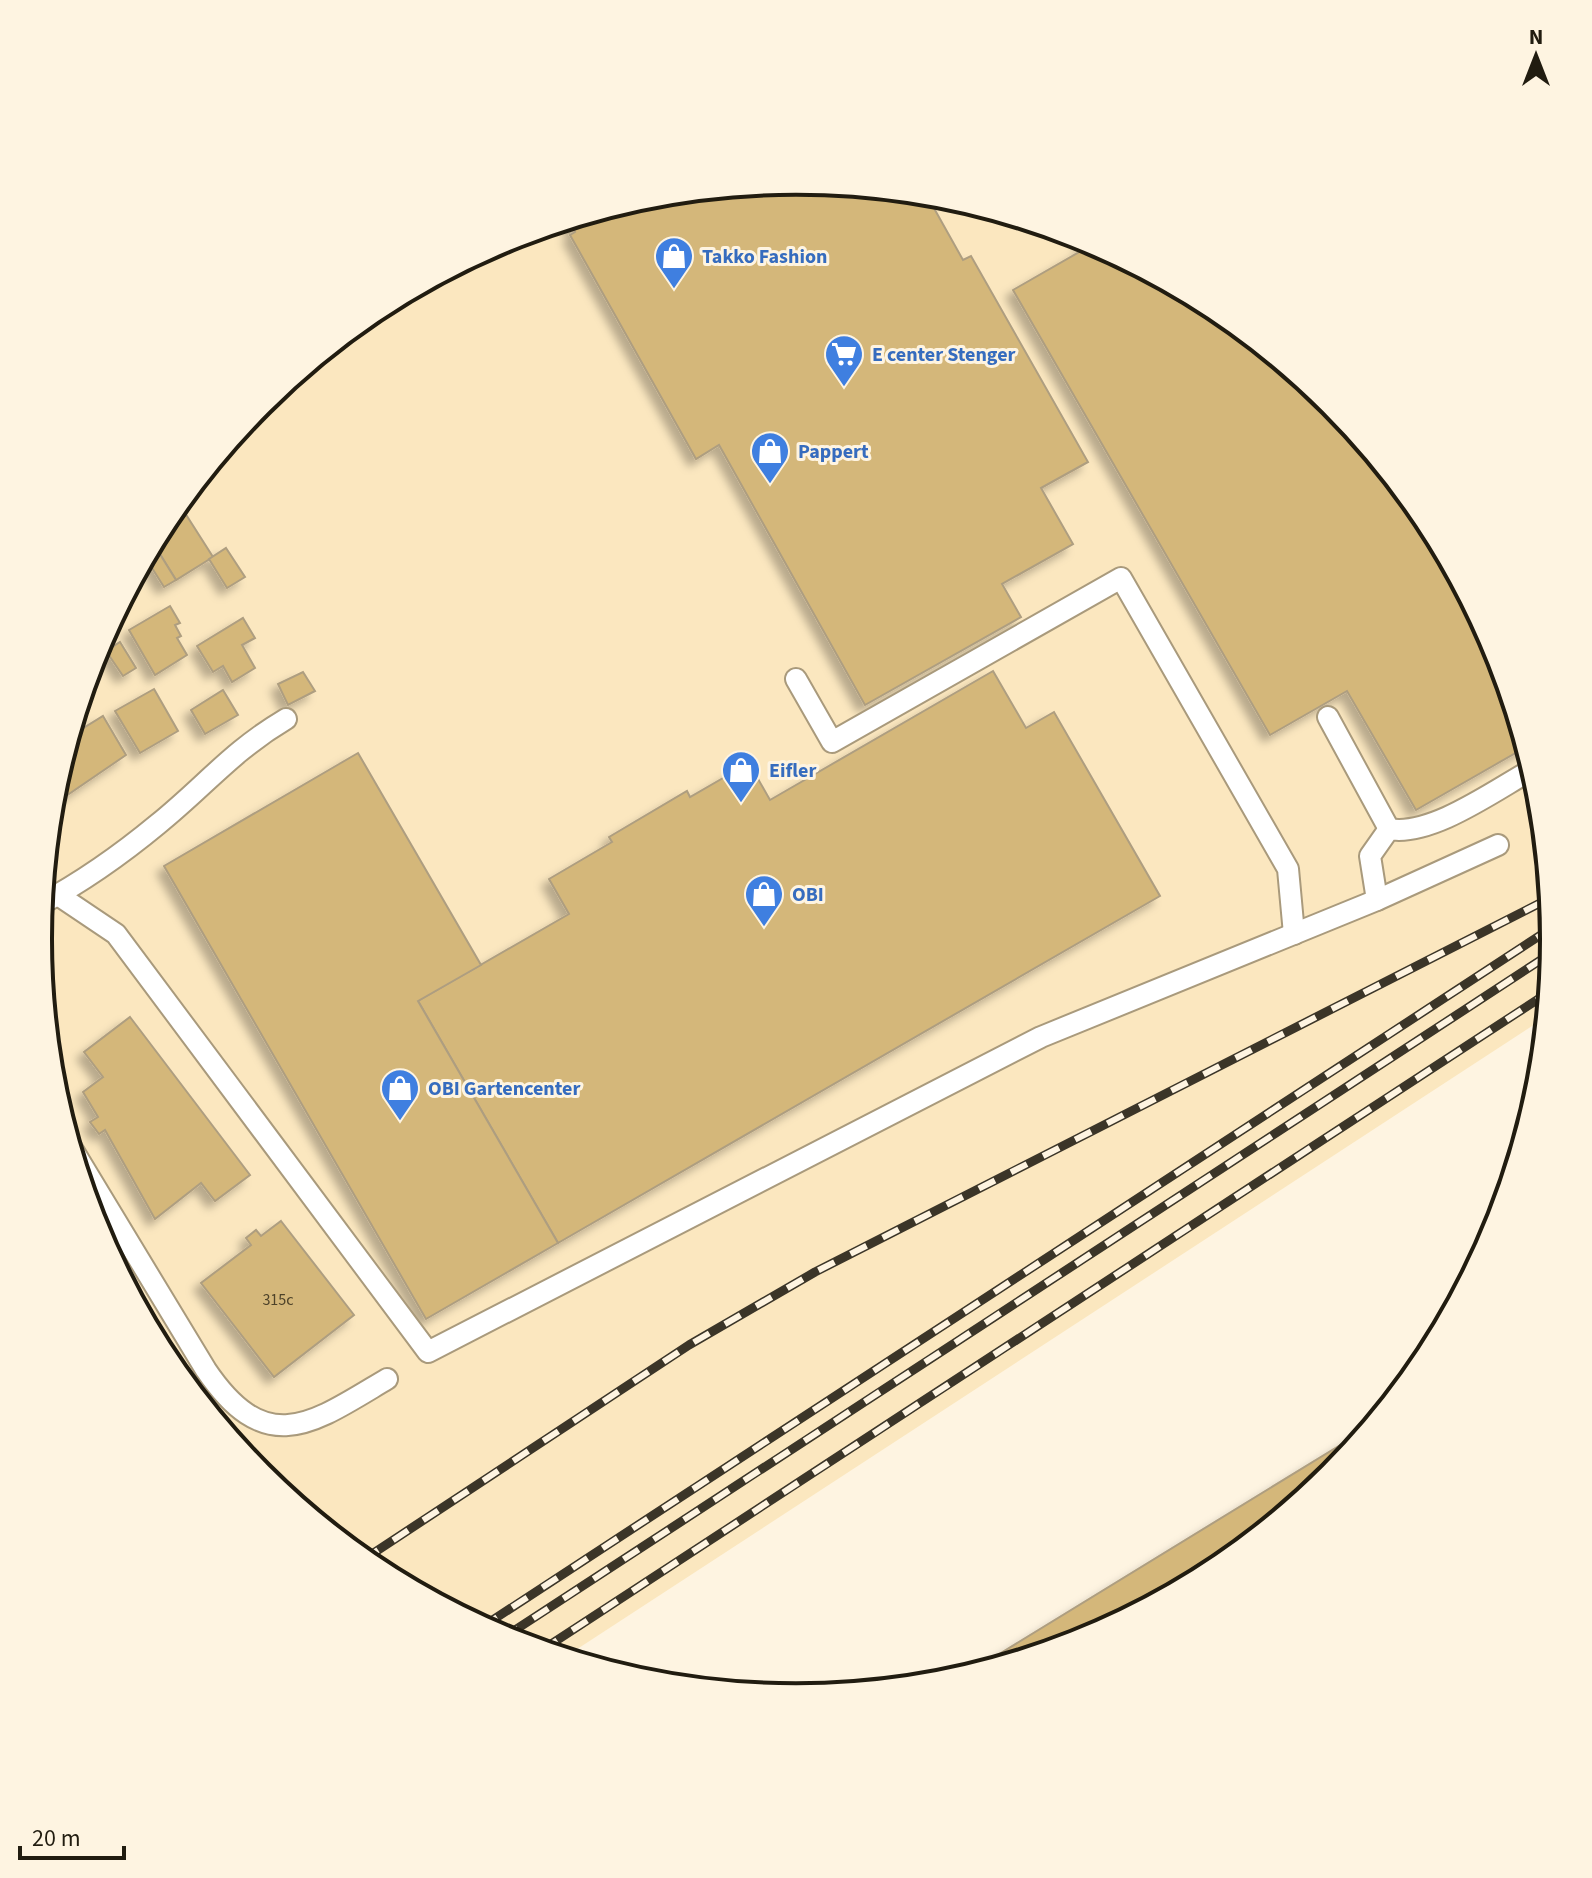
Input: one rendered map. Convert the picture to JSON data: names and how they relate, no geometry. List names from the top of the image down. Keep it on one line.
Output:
{"places":{"shop":["Takko Fashion","Pappert","Eifler","OBI","OBI Gartencenter"],"supermarket":["E center Stenger"]},"house_numbers":["315c"],"scale_bar":"20 m","north":"top"}
